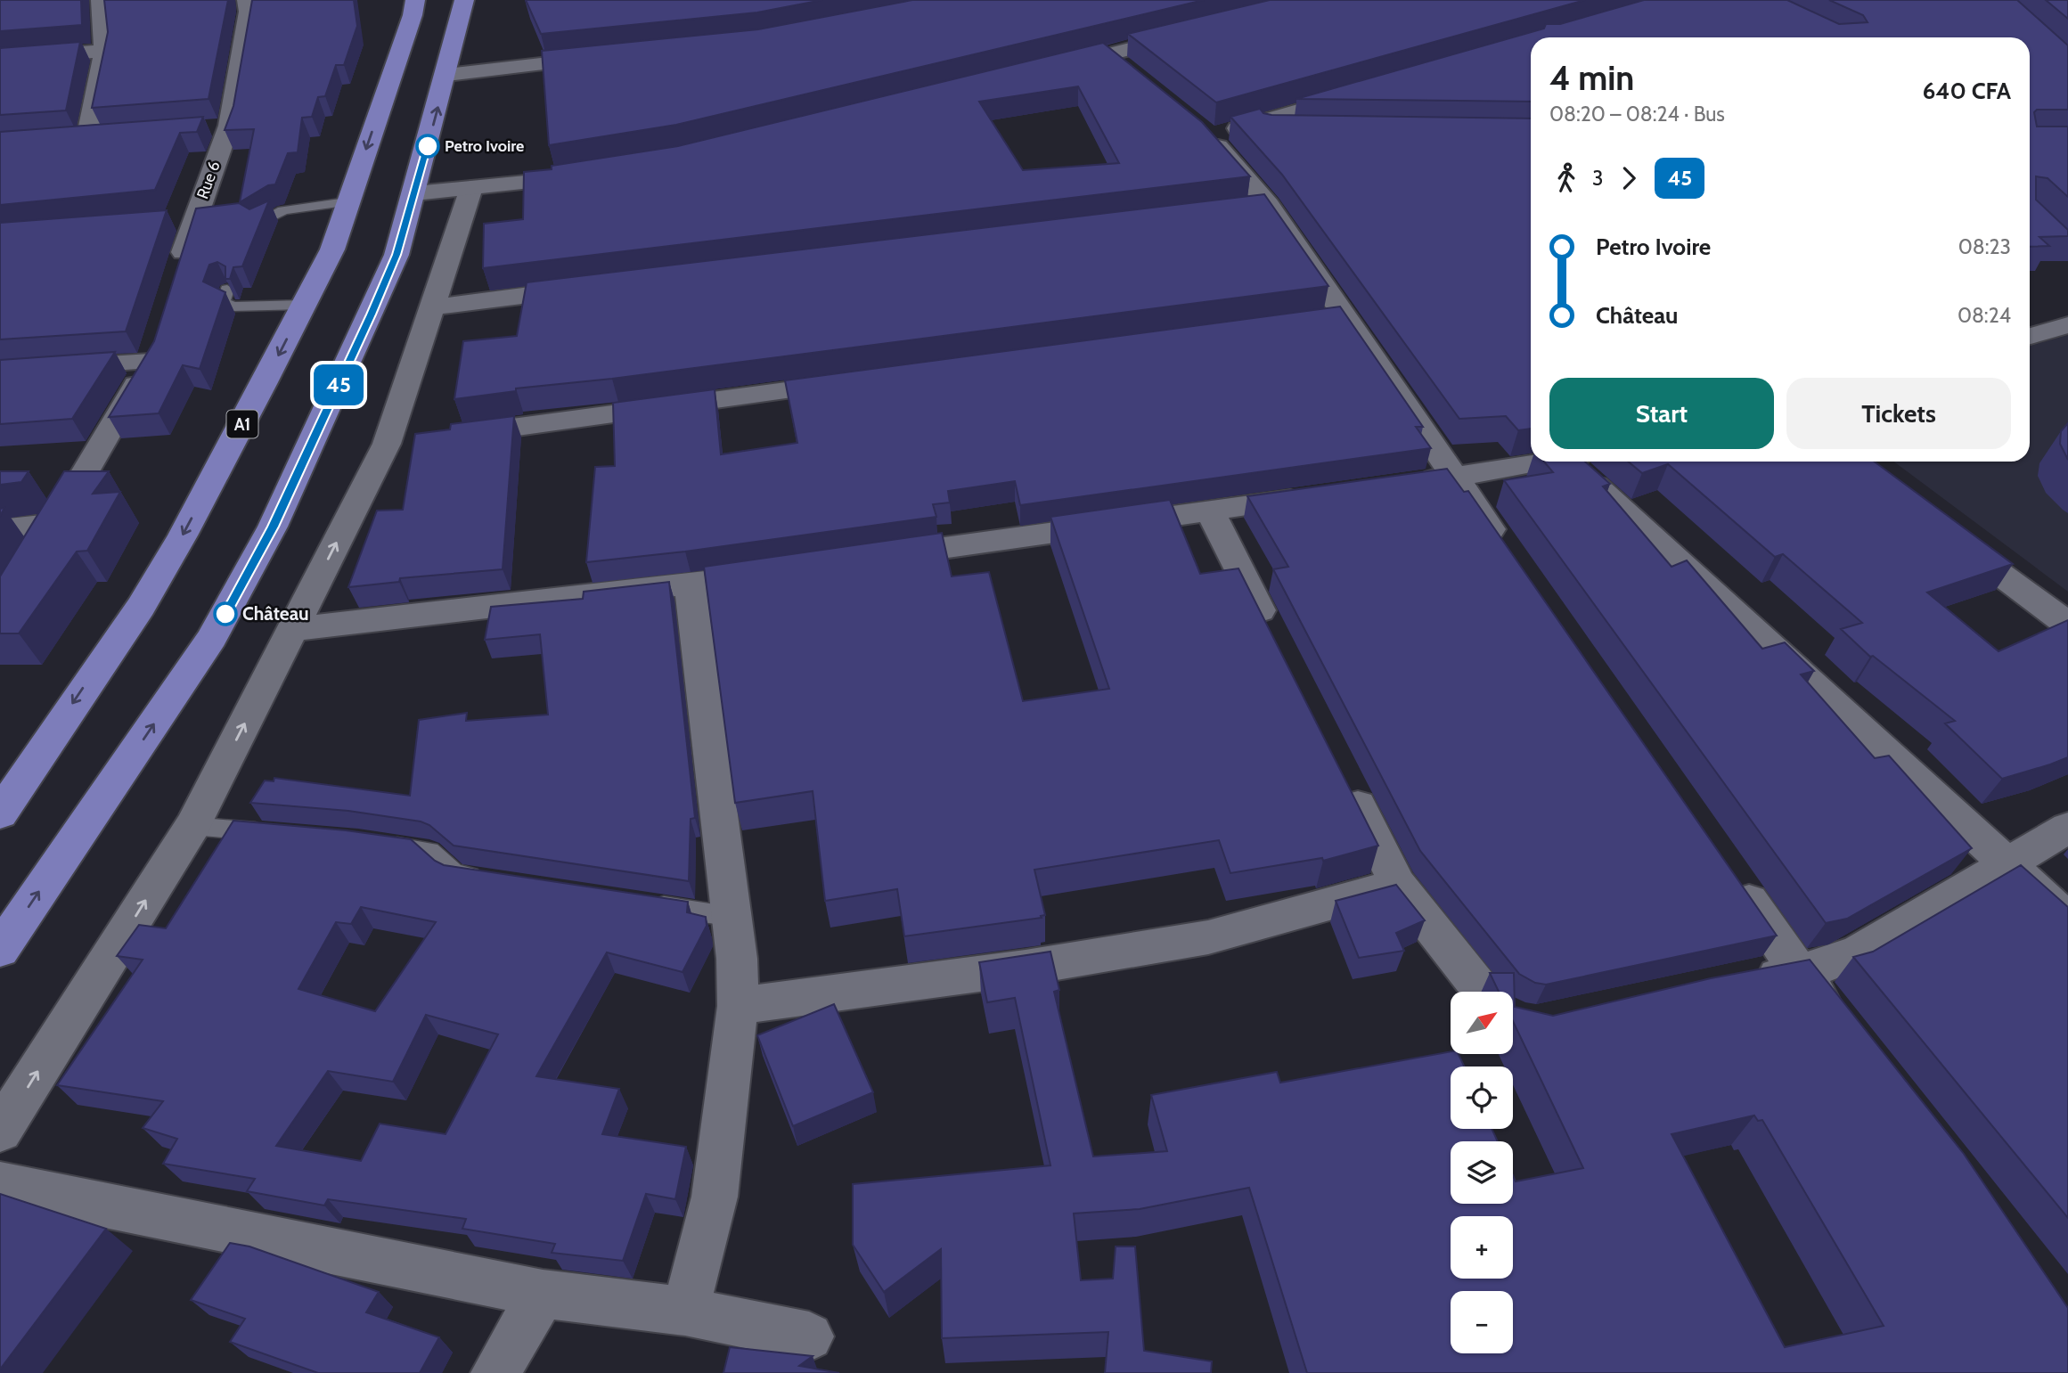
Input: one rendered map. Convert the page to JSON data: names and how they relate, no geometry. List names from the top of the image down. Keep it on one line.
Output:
{"streets":{"main road":["A1"],"street":["Rue 6"]},"places":["Petro Ivoire","Château"],"lines":["bus line 45"],"north":"top right","page":{"on_map":"45","heading":["4 min","08:20 – 08:24 · Bus","640 CFA"],"legs":["3","45"],"list":[{"name":"Petro Ivoire","value":"08:23"},{"name":"Château","value":"08:24"}],"buttons":["Start","Tickets"],"map_buttons":["+","−"]}}
